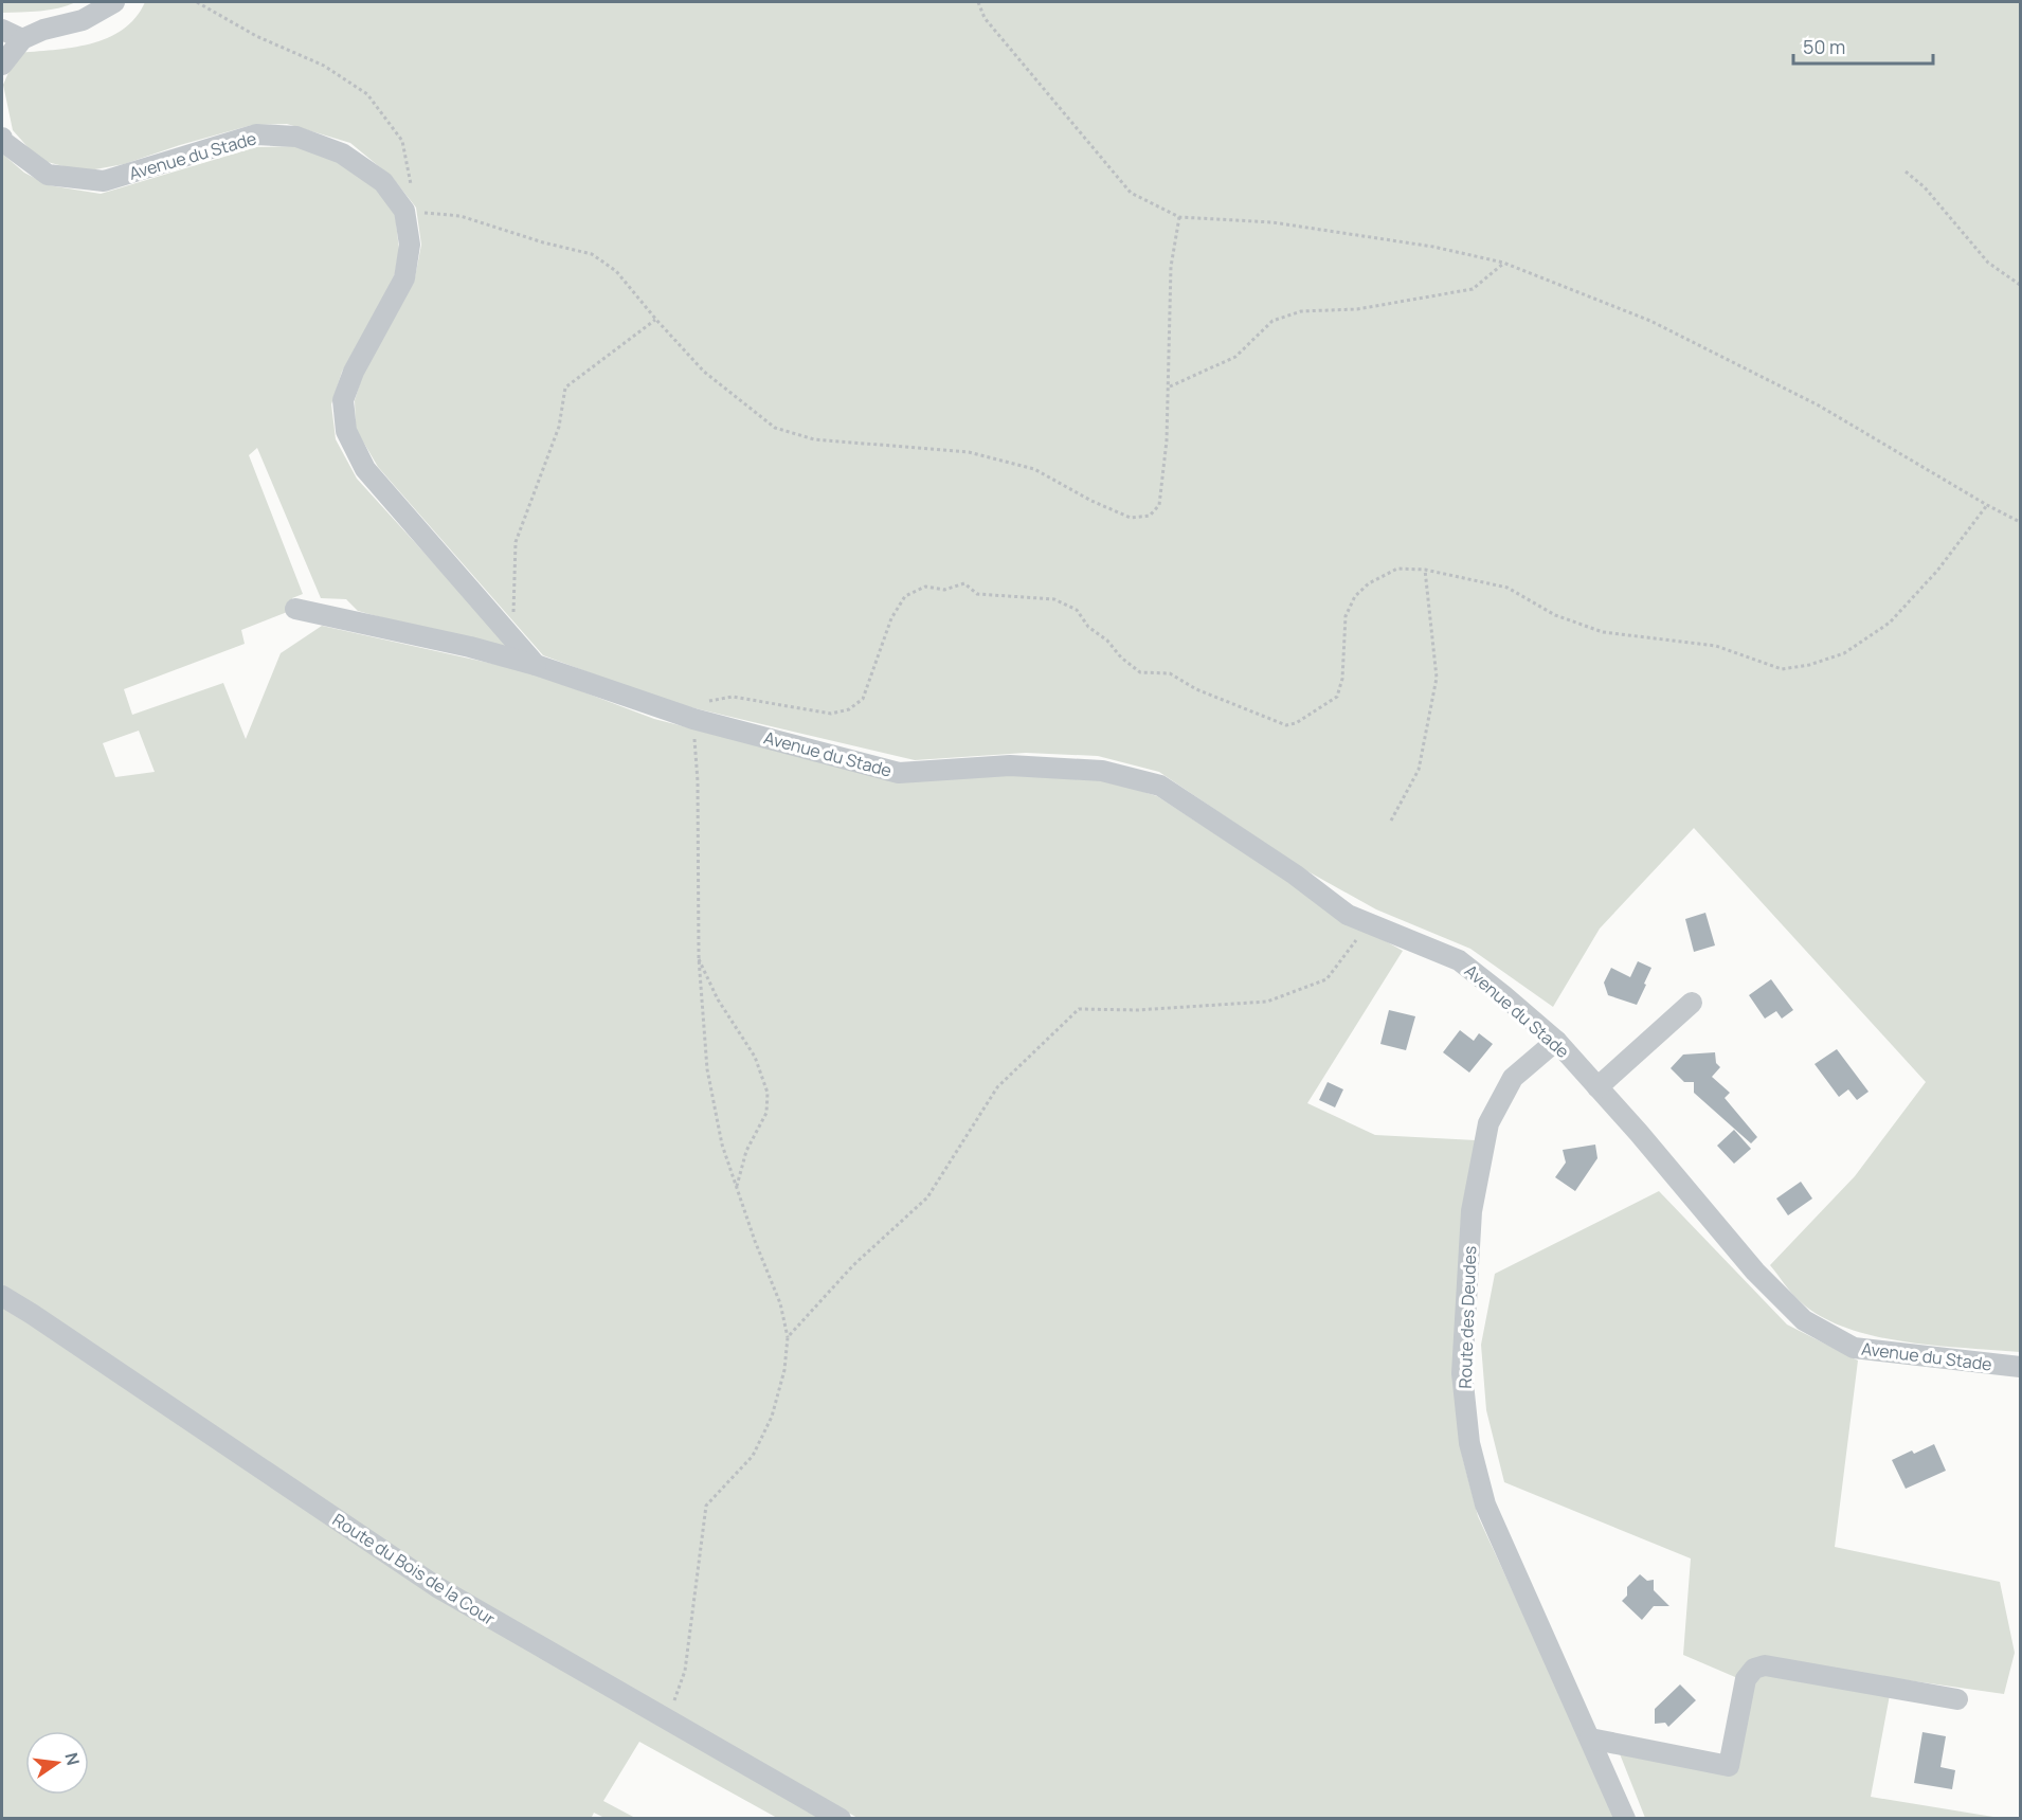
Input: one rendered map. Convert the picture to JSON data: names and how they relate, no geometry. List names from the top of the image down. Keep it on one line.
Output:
{"streets":{"street":["Avenue du Stade","Route des Deudes","Route du Bois de la Cour"]},"crossings":[["Avenue du Stade","Route des Deudes"]],"scale_bar":"50 m","north":"right"}
